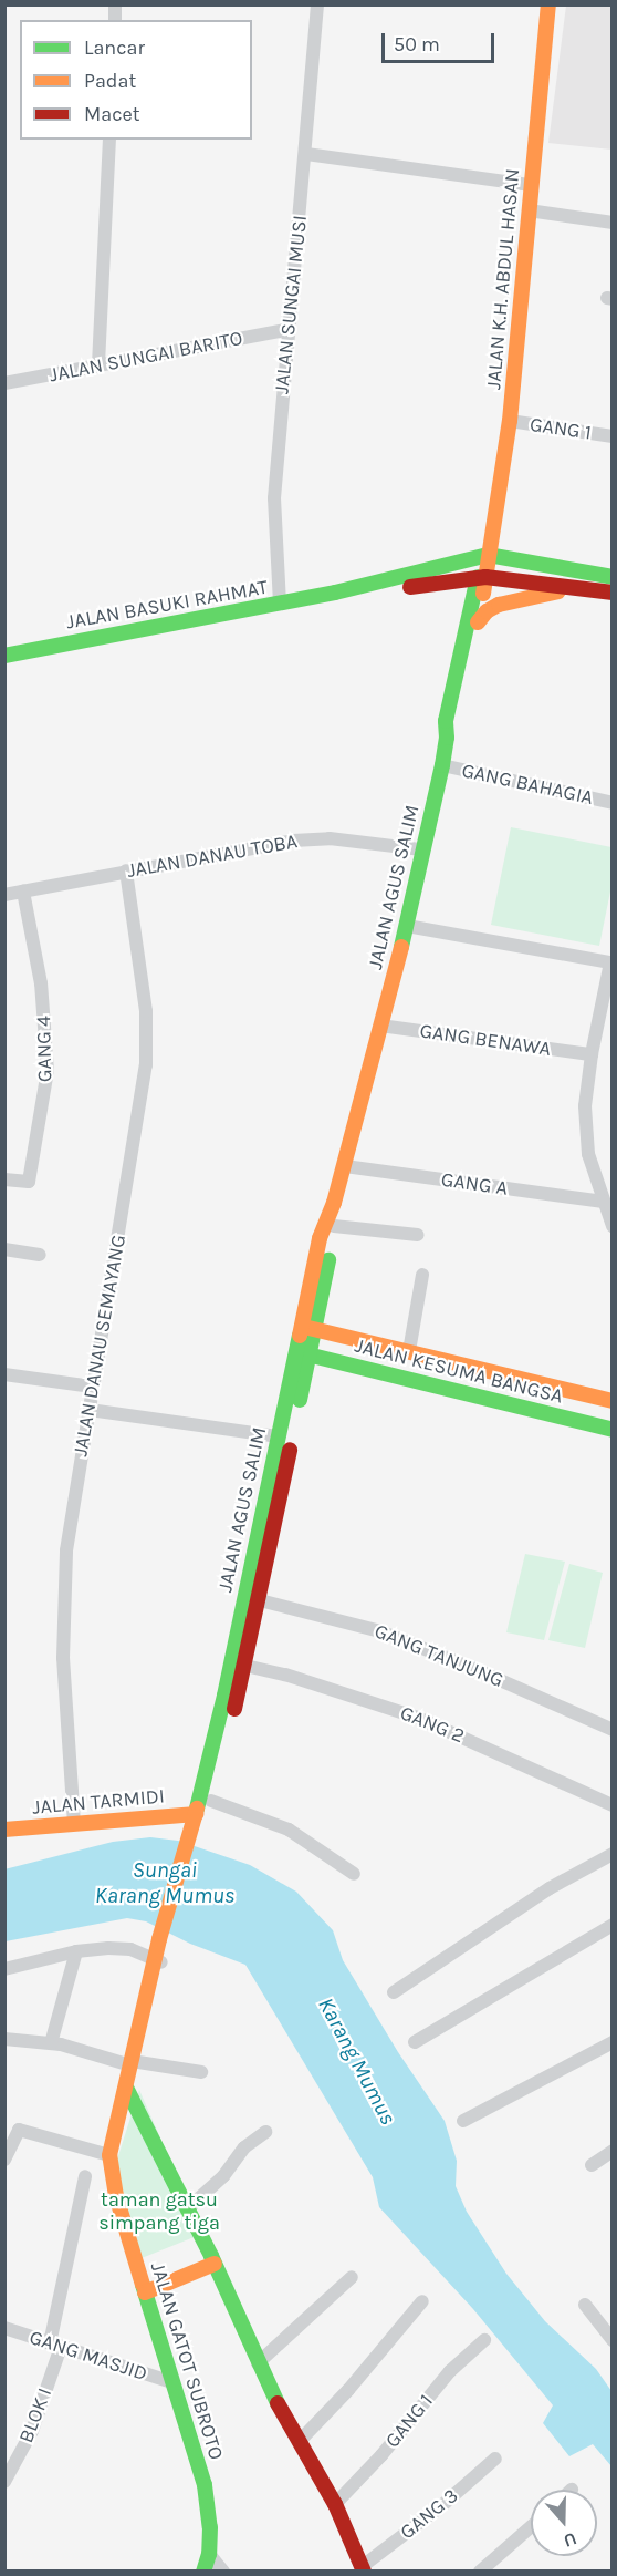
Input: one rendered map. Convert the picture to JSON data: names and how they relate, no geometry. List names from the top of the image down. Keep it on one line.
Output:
{"streets":{"street":["JALAN K.H. ABDUL HASAN","JALAN SUNGAI MUSI","JALAN SUNGAI BARITO","GANG 1","JALAN BASUKI RAHMAT","GANG BAHAGIA","JALAN DANAU TOBA","JALAN AGUS SALIM","GANG BENAWA","GANG 4","GANG A","JALAN DANAU SEMAYANG","JALAN KESUMA BANGSA","GANG TANJUNG","GANG 2","JALAN TARMIDI","GANG MASJID","JALAN GATOT SUBROTO","BLOK I","GANG 3"]},"crossings":[["JALAN K.H. ABDUL HASAN","GANG 1"],["JALAN K.H. ABDUL HASAN","JALAN BASUKI RAHMAT"],["JALAN K.H. ABDUL HASAN","JALAN AGUS SALIM"],["JALAN SUNGAI MUSI","JALAN SUNGAI BARITO"],["JALAN SUNGAI MUSI","JALAN BASUKI RAHMAT"],["JALAN BASUKI RAHMAT","JALAN AGUS SALIM"],["GANG BAHAGIA","JALAN AGUS SALIM"],["JALAN DANAU TOBA","JALAN AGUS SALIM"],["JALAN DANAU TOBA","GANG 4"],["JALAN DANAU TOBA","JALAN DANAU SEMAYANG"],["JALAN AGUS SALIM","GANG BENAWA"],["JALAN AGUS SALIM","GANG A"],["JALAN AGUS SALIM","JALAN KESUMA BANGSA"],["JALAN AGUS SALIM","GANG TANJUNG"],["JALAN AGUS SALIM","GANG 2"],["JALAN AGUS SALIM","JALAN TARMIDI"],["JALAN AGUS SALIM","JALAN GATOT SUBROTO"],["JALAN DANAU SEMAYANG","JALAN TARMIDI"],["JALAN TARMIDI","JALAN GATOT SUBROTO"],["GANG MASJID","JALAN GATOT SUBROTO"],["GANG MASJID","BLOK I"]],"water":["Sungai Karang Mumus","Karang Mumus"],"parks":["taman gatsu simpang tiga"],"legend":["Lancar","Padat","Macet"],"scale_bar":"50 m","north":"bottom"}
